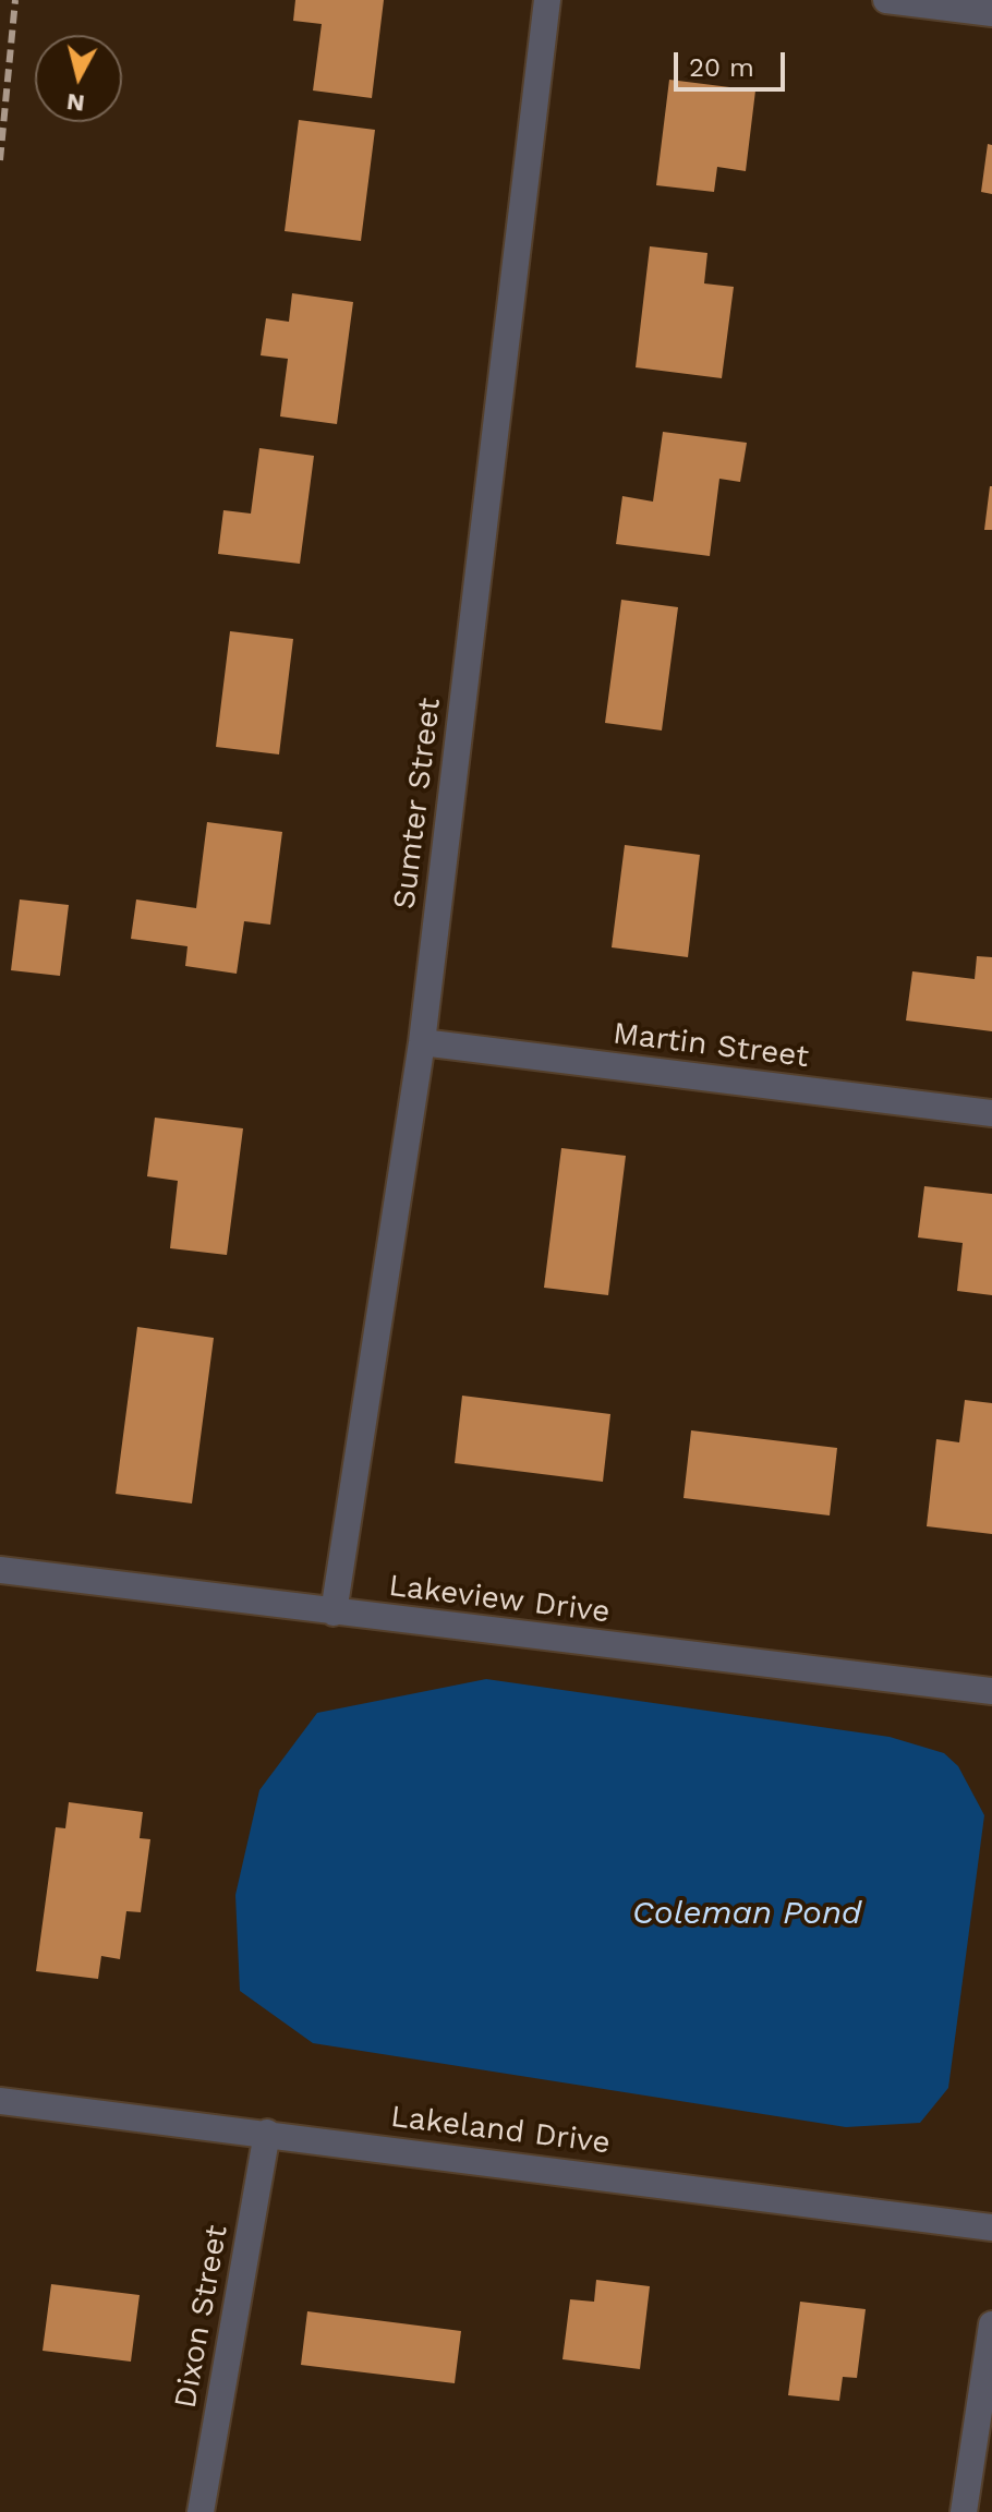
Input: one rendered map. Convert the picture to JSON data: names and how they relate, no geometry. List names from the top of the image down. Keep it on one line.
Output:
{"streets":{"street":["Sumter Street","Martin Street","Lakeview Drive","Lakeland Drive","Dixon Street"]},"crossings":[["Sumter Street","Martin Street"],["Sumter Street","Lakeview Drive"],["Lakeland Drive","Dixon Street"]],"water":["Coleman Pond"],"scale_bar":"20 m","north":"bottom"}
